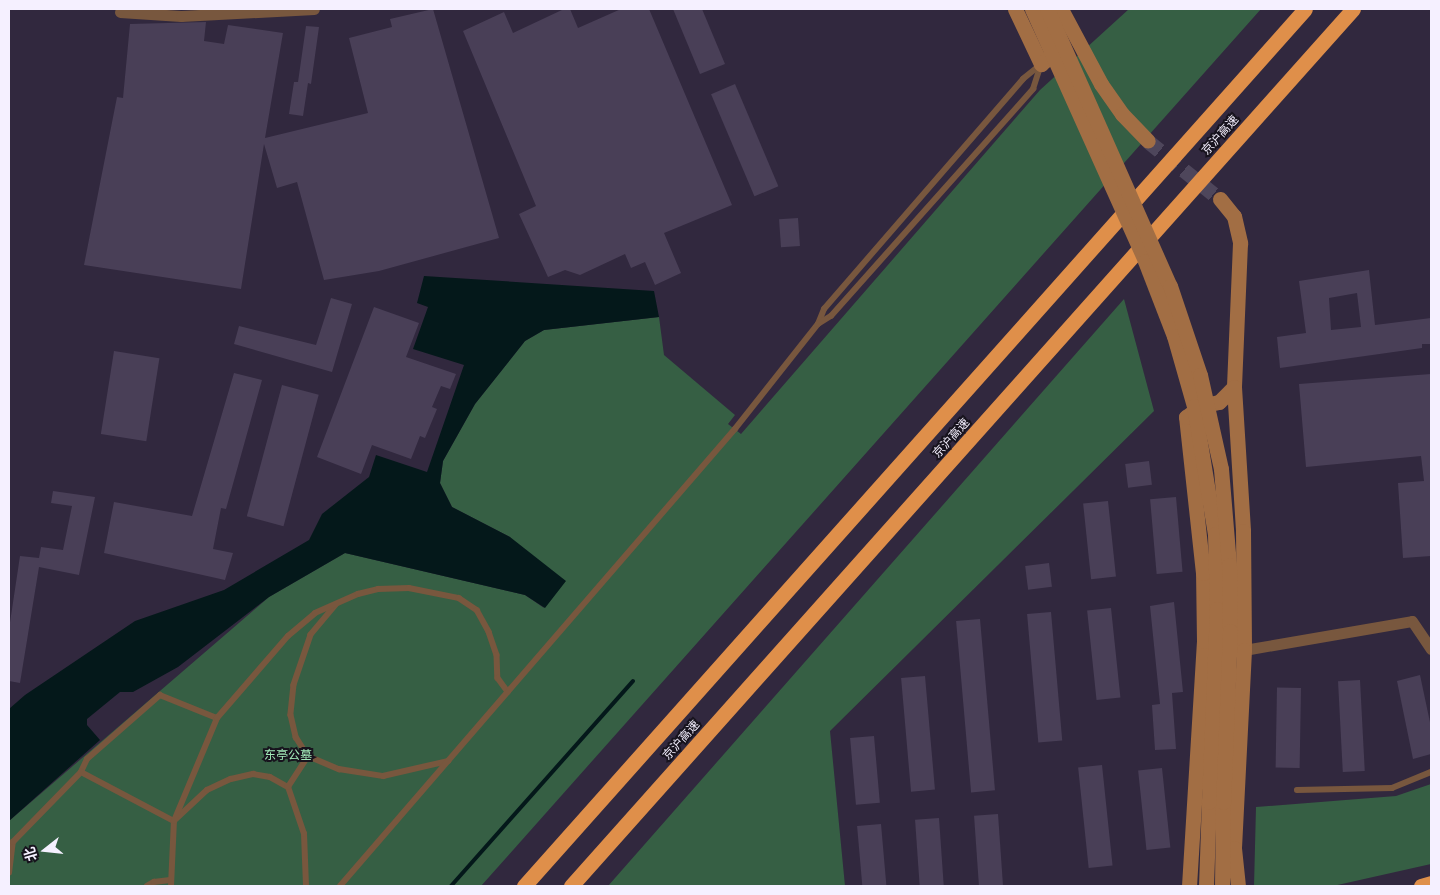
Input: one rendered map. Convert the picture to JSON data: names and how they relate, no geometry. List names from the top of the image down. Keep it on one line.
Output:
{"streets":{"highway":["京沪高速"]},"parks":["东亭公墓"],"north":"left"}
